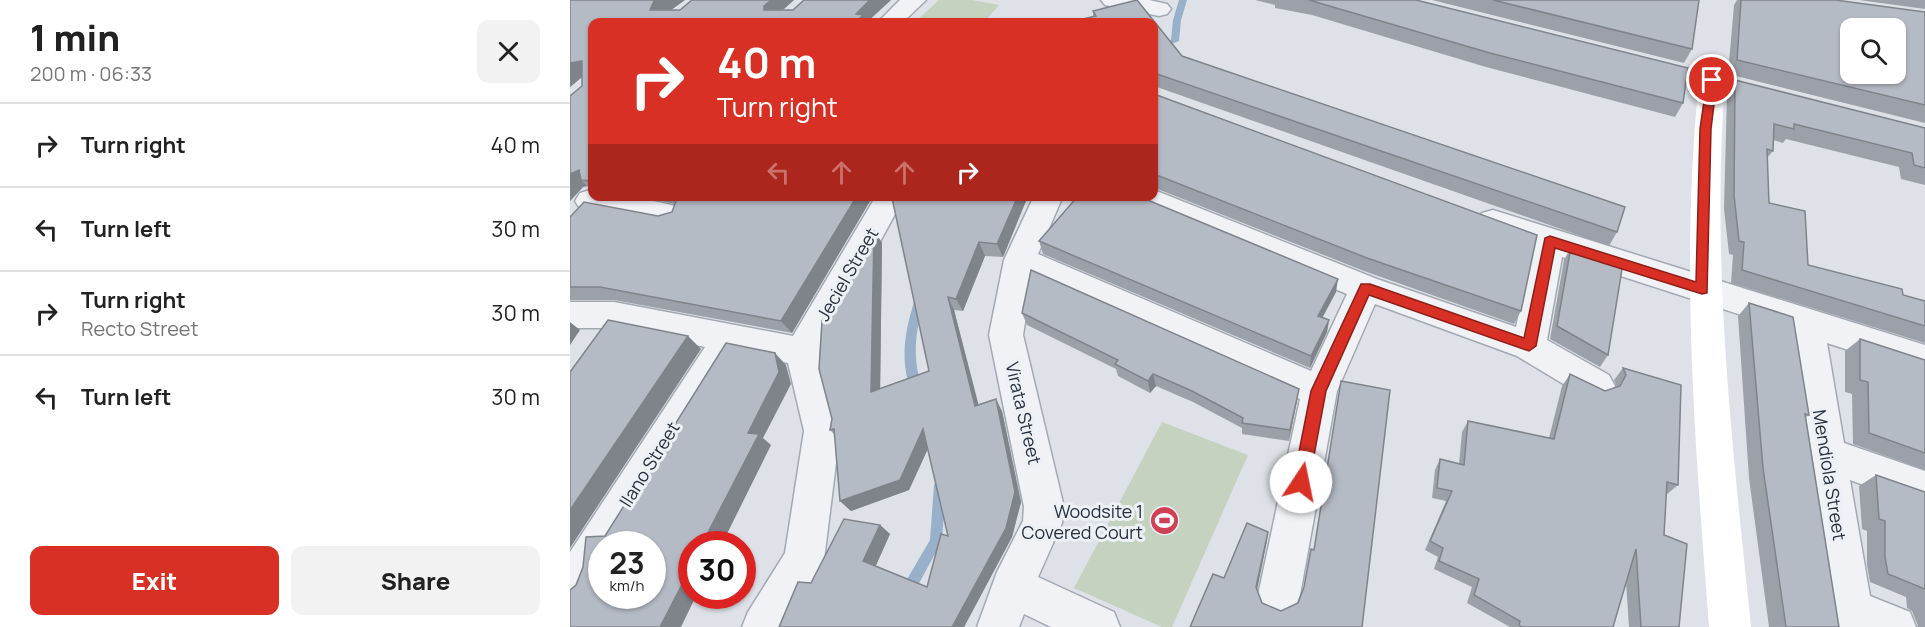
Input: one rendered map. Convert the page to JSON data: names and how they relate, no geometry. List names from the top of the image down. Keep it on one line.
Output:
{"streets":{"street":["Jeciel Street","Virata Street","Ilano Street","Mendiola Street"]},"places":{"sports":["Woodsite 1 Covered Court"]},"page":{"heading":["1 min","200 m · 06:33"],"turn":["40 m","Turn right"],"list":[{"name":"Turn right","value":"40 m"},{"name":"Turn left","value":"30 m"},{"name":"Turn right","note":"Recto Street","value":"30 m"},{"name":"Turn left","value":"30 m"}],"speed":"23 km/h","limit":"30","buttons":["Exit","Share"]}}
